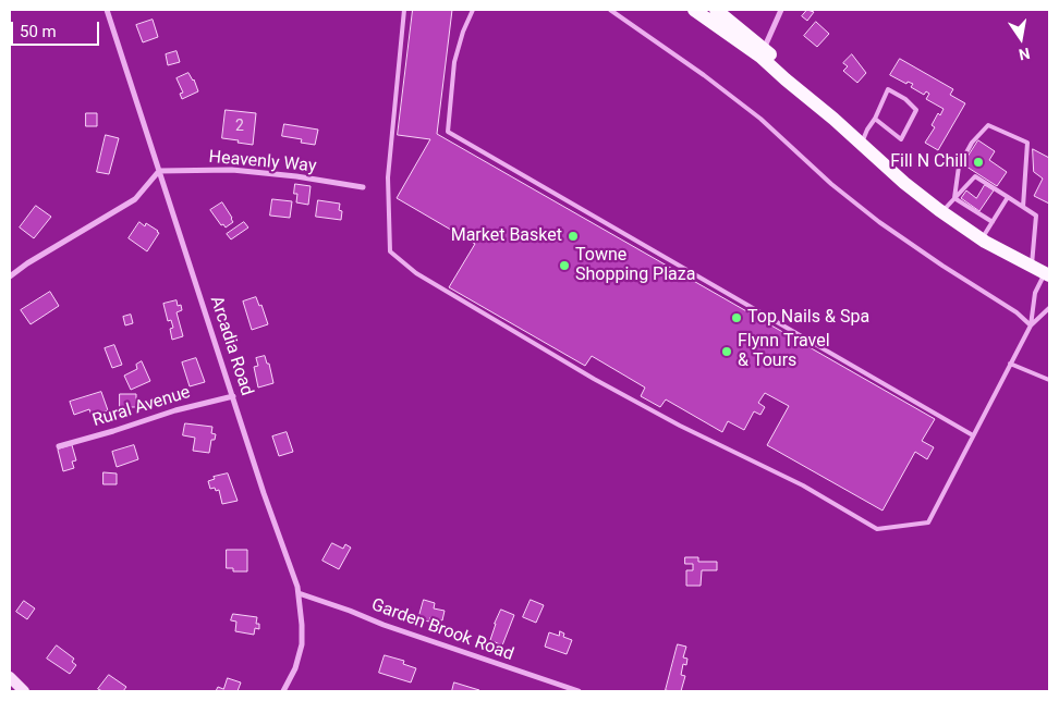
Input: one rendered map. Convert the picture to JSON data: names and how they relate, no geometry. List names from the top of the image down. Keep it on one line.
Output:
{"streets":{"street":["Heavenly Way","Arcadia Road","Rural Avenue","Garden Brook Road"]},"crossings":[["Heavenly Way","Arcadia Road"],["Arcadia Road","Rural Avenue"],["Arcadia Road","Garden Brook Road"]],"places":["Fill N Chill","Market Basket","Towne Shopping Plaza","Top Nails & Spa","Flynn Travel & Tours"],"house_numbers":["2"],"scale_bar":"50 m","north":"bottom"}
